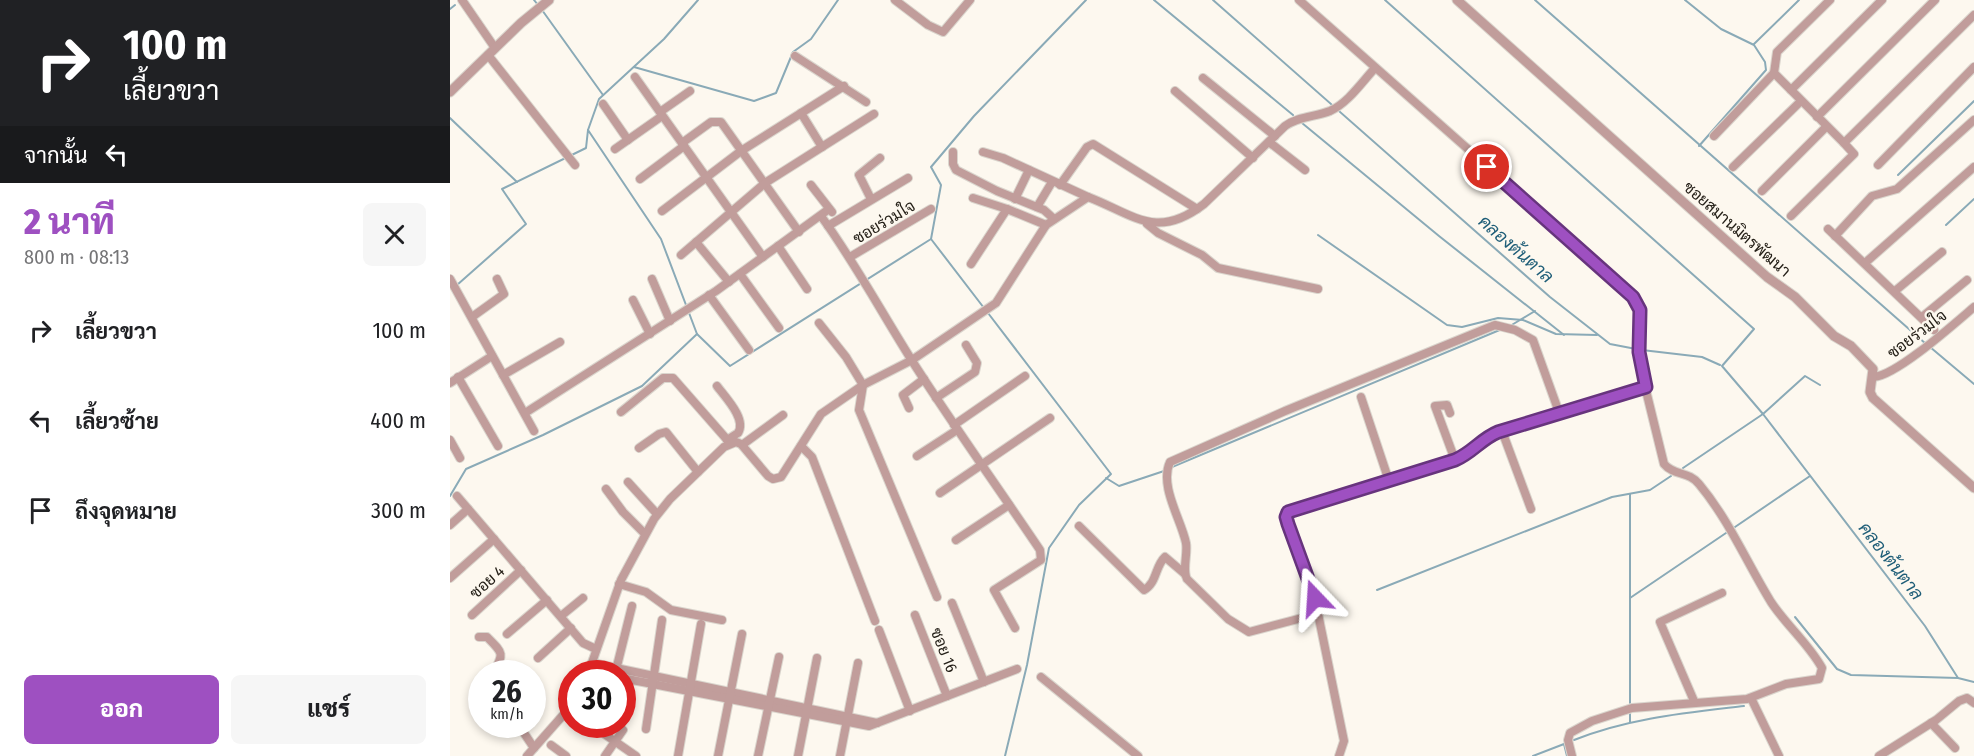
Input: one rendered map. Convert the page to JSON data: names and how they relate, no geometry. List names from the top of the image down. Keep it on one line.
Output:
{"streets":{"street":["ซอยร่วมใจ","ซอยสมานมิตรพัฒนา","ซอย 4","ซอย 16"]},"crossings":[["ซอยร่วมใจ","ซอยสมานมิตรพัฒนา"]],"water":["คลองต้นตาล"],"page":{"turn":["100 m","เลี้ยวขวา"],"then":"จากนั้น","heading":["2 นาที","800 m · 08:13"],"list":[{"name":"เลี้ยวขวา","value":"100 m"},{"name":"เลี้ยวซ้าย","value":"400 m"},{"name":"ถึงจุดหมาย","value":"300 m"}],"speed":"26 km/h","limit":"30","buttons":["ออก","แชร์"]}}
